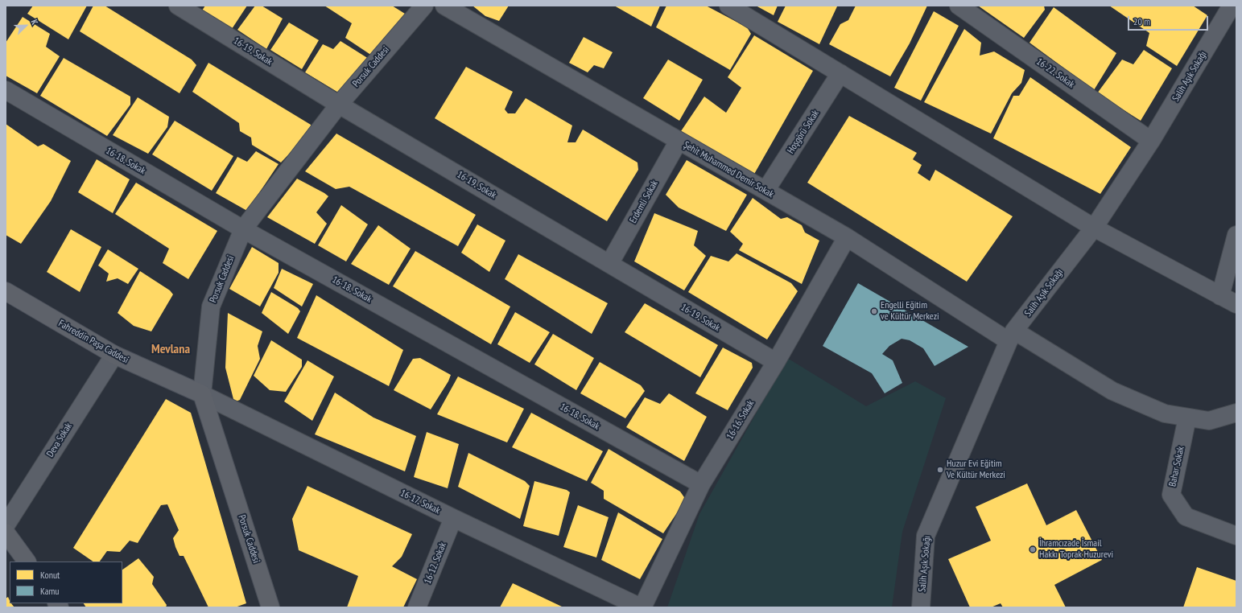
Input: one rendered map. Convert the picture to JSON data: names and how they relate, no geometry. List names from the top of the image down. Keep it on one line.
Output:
{"streets":{"main road":["Porsuk Caddesi","Fahreddin Paşa Caddesi"],"street":["16-19. Sokak","16-22. Sokak","Salih Aşık Sokağı","Hoşgörü Sokak","16-18. Sokak","Şehit Muhammed Demir Sokak","Erdemli Sokak","16-16. Sokak","Deva Sokak","Bahar Sokak","16-17. Sokak","16-12. Sokak"]},"crossings":[["16-19. Sokak","Porsuk Caddesi"],["16-19. Sokak","Erdemli Sokak"],["16-19. Sokak","16-16. Sokak"],["Porsuk Caddesi","16-18. Sokak"],["Porsuk Caddesi","Fahreddin Paşa Caddesi"],["Porsuk Caddesi","16-17. Sokak"],["16-22. Sokak","Salih Aşık Sokağı"],["Salih Aşık Sokağı","Şehit Muhammed Demir Sokak"],["Hoşgörü Sokak","Şehit Muhammed Demir Sokak"],["16-18. Sokak","16-16. Sokak"],["Şehit Muhammed Demir Sokak","Erdemli Sokak"],["Şehit Muhammed Demir Sokak","16-16. Sokak"],["Şehit Muhammed Demir Sokak","Bahar Sokak"],["Fahreddin Paşa Caddesi","Deva Sokak"],["Fahreddin Paşa Caddesi","16-17. Sokak"],["16-16. Sokak","16-17. Sokak"],["16-17. Sokak","16-12. Sokak"]],"districts":["Mevlana"],"places":["Engelli Eğitim ve Kültür Merkezi","Huzur Evi Eğitim Ve Kültür Merkezi","İhramcızade İsmail Hakkı Toprak Huzurevi"],"legend":["Konut","Kamu"],"scale_bar":"20 m","north":"top right"}
